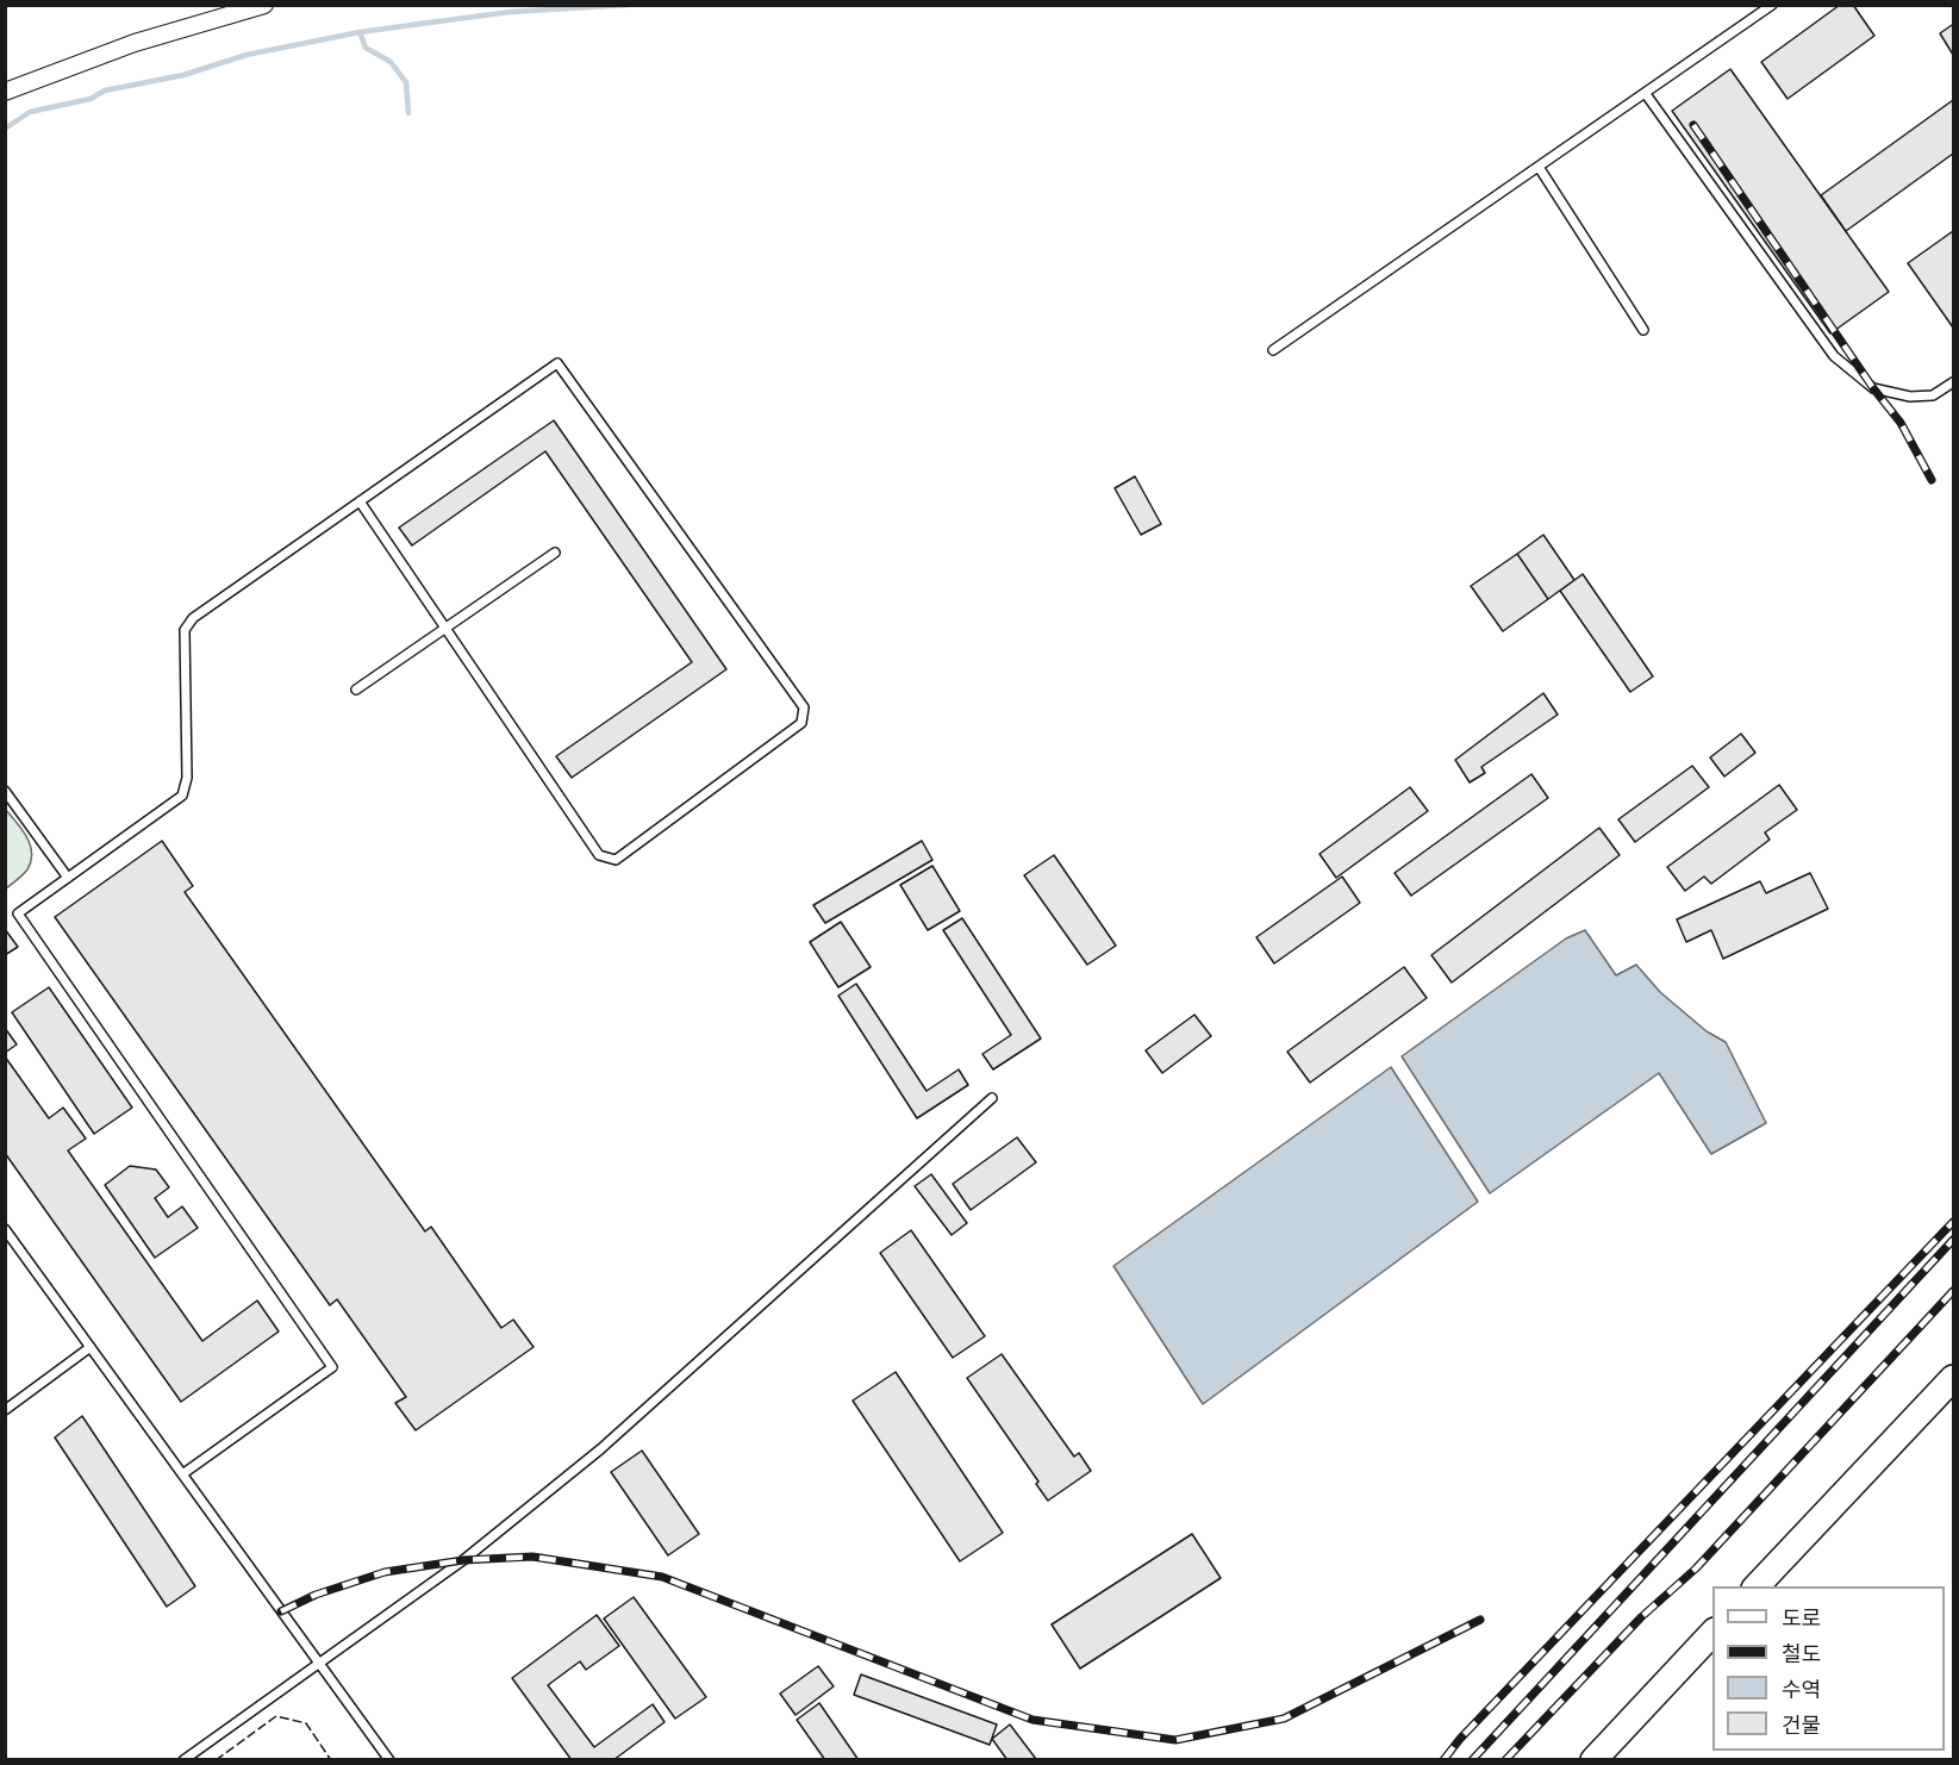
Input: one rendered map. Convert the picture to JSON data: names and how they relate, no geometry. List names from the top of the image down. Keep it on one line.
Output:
{"legend":["도로","철도","수역","건물"]}
